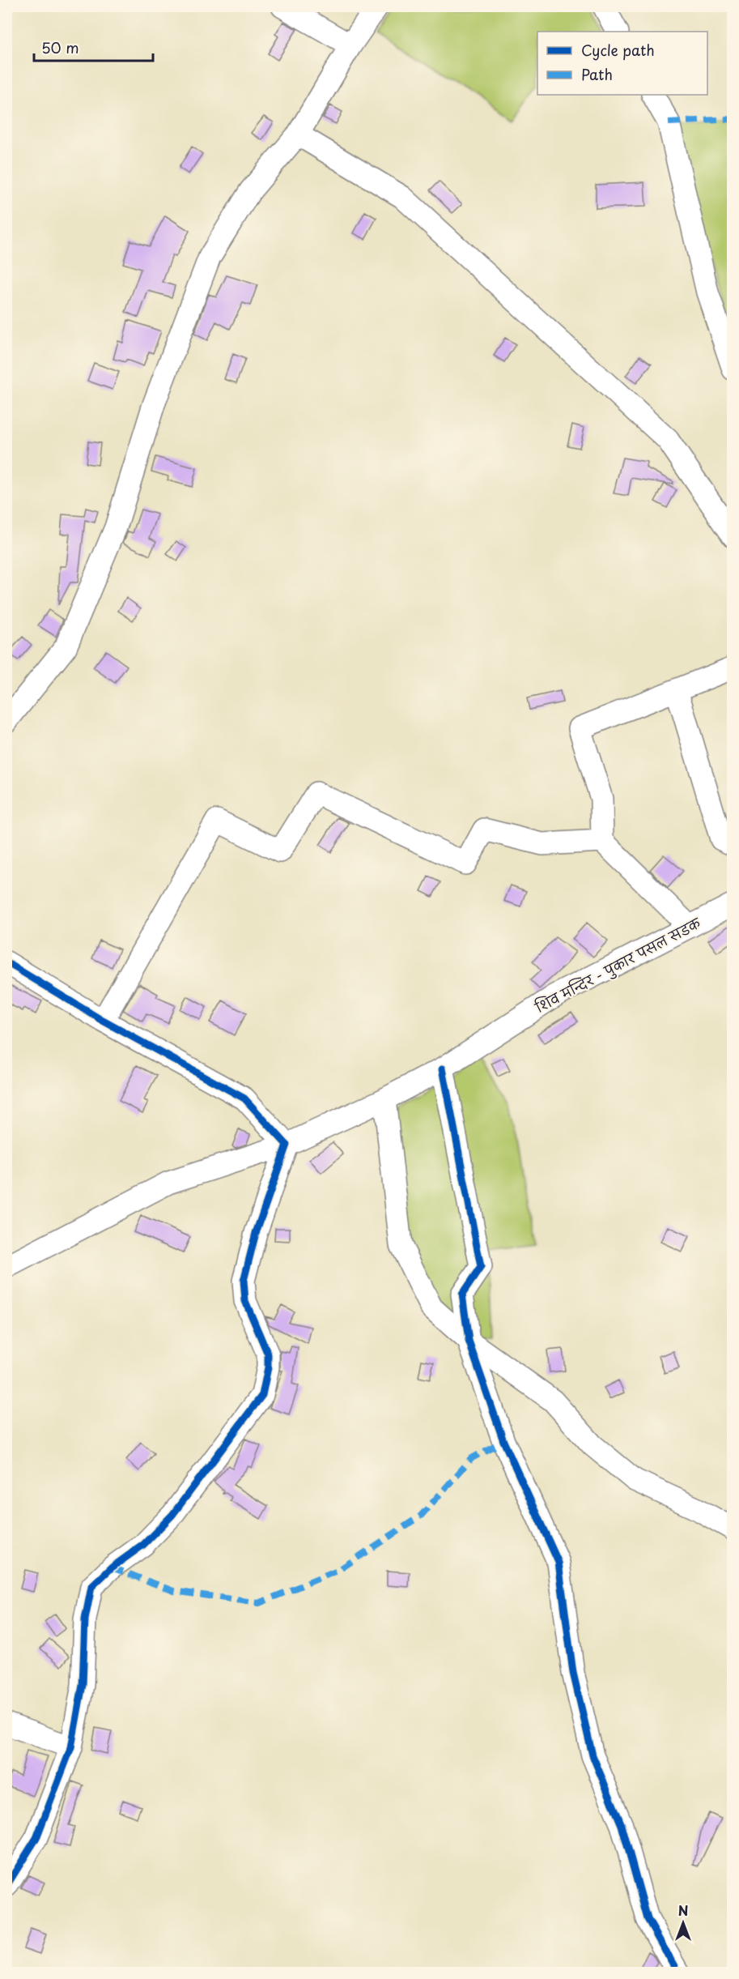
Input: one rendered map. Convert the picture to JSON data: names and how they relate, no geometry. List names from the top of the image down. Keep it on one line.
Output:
{"streets":{"street":["शिव मन्दिर - पुकार पसल सडक"]},"legend":["Cycle path","Path"],"scale_bar":"50 m","north":"top"}
